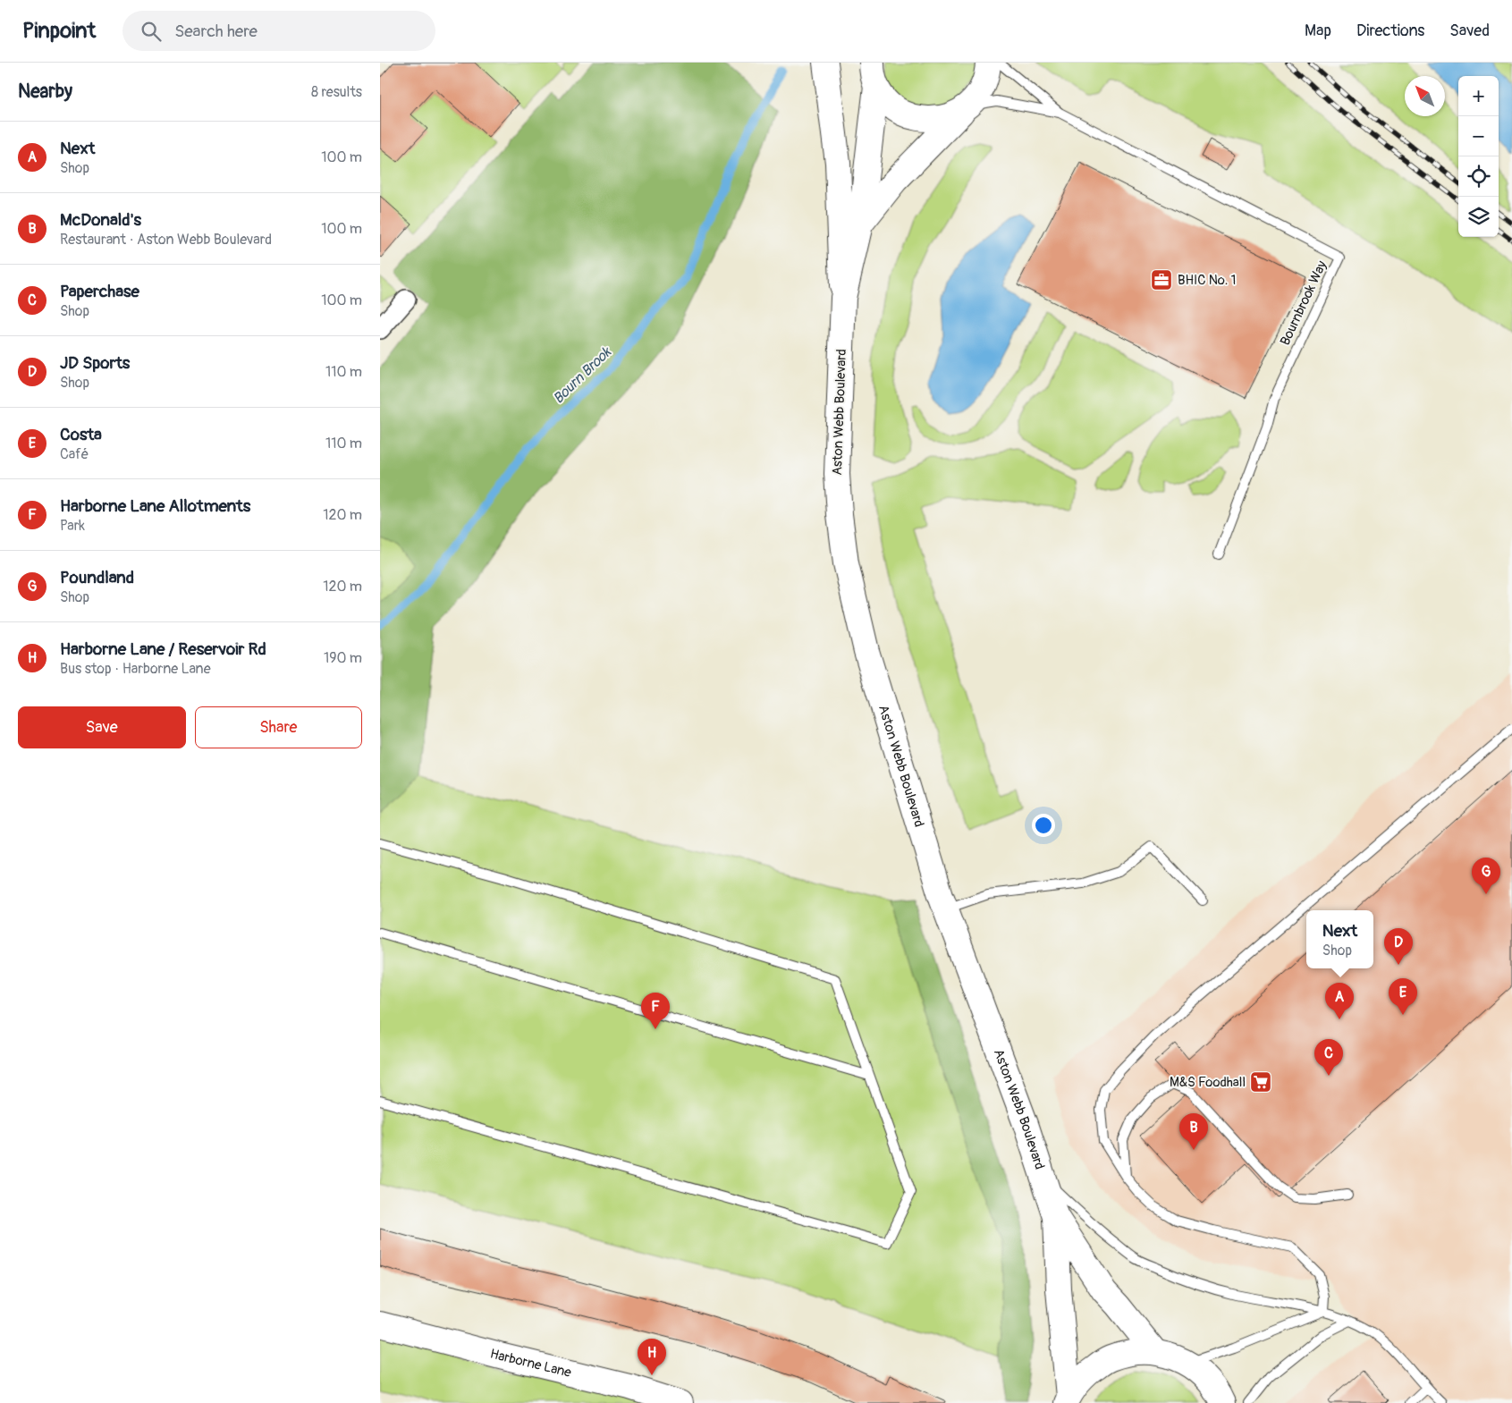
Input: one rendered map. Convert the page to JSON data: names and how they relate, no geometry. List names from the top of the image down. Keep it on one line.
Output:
{"streets":{"main road":["Aston Webb Boulevard","Harborne Lane"],"lane":["Bournbrook Way"]},"water":["Bourn Brook"],"places":{"office":["BHIC No. 1"],"supermarket":["M&S Foodhall"]},"north":"top left","page":{"header":"Pinpoint","search":"Search here","nav":["Map","Directions","Saved"],"heading":["Nearby","8 results"],"map_buttons":["+","−"],"list":[{"mark":"A","name":"Next","note":"Shop","value":"100 m"},{"mark":"B","name":"McDonald's","note":"Restaurant · Aston Webb Boulevard","value":"100 m"},{"mark":"C","name":"Paperchase","note":"Shop","value":"100 m"},{"mark":"D","name":"JD Sports","note":"Shop","value":"110 m"},{"mark":"E","name":"Costa","note":"Café","value":"110 m"},{"mark":"F","name":"Harborne Lane Allotments","note":"Park","value":"120 m"},{"mark":"G","name":"Poundland","note":"Shop","value":"120 m"},{"mark":"H","name":"Harborne Lane / Reservoir Rd","note":"Bus stop · Harborne Lane","value":"190 m"}],"buttons":["Save","Share"],"pins":["G","D","E","A","F","C","B","H"],"popup":["Next","Shop"]}}
